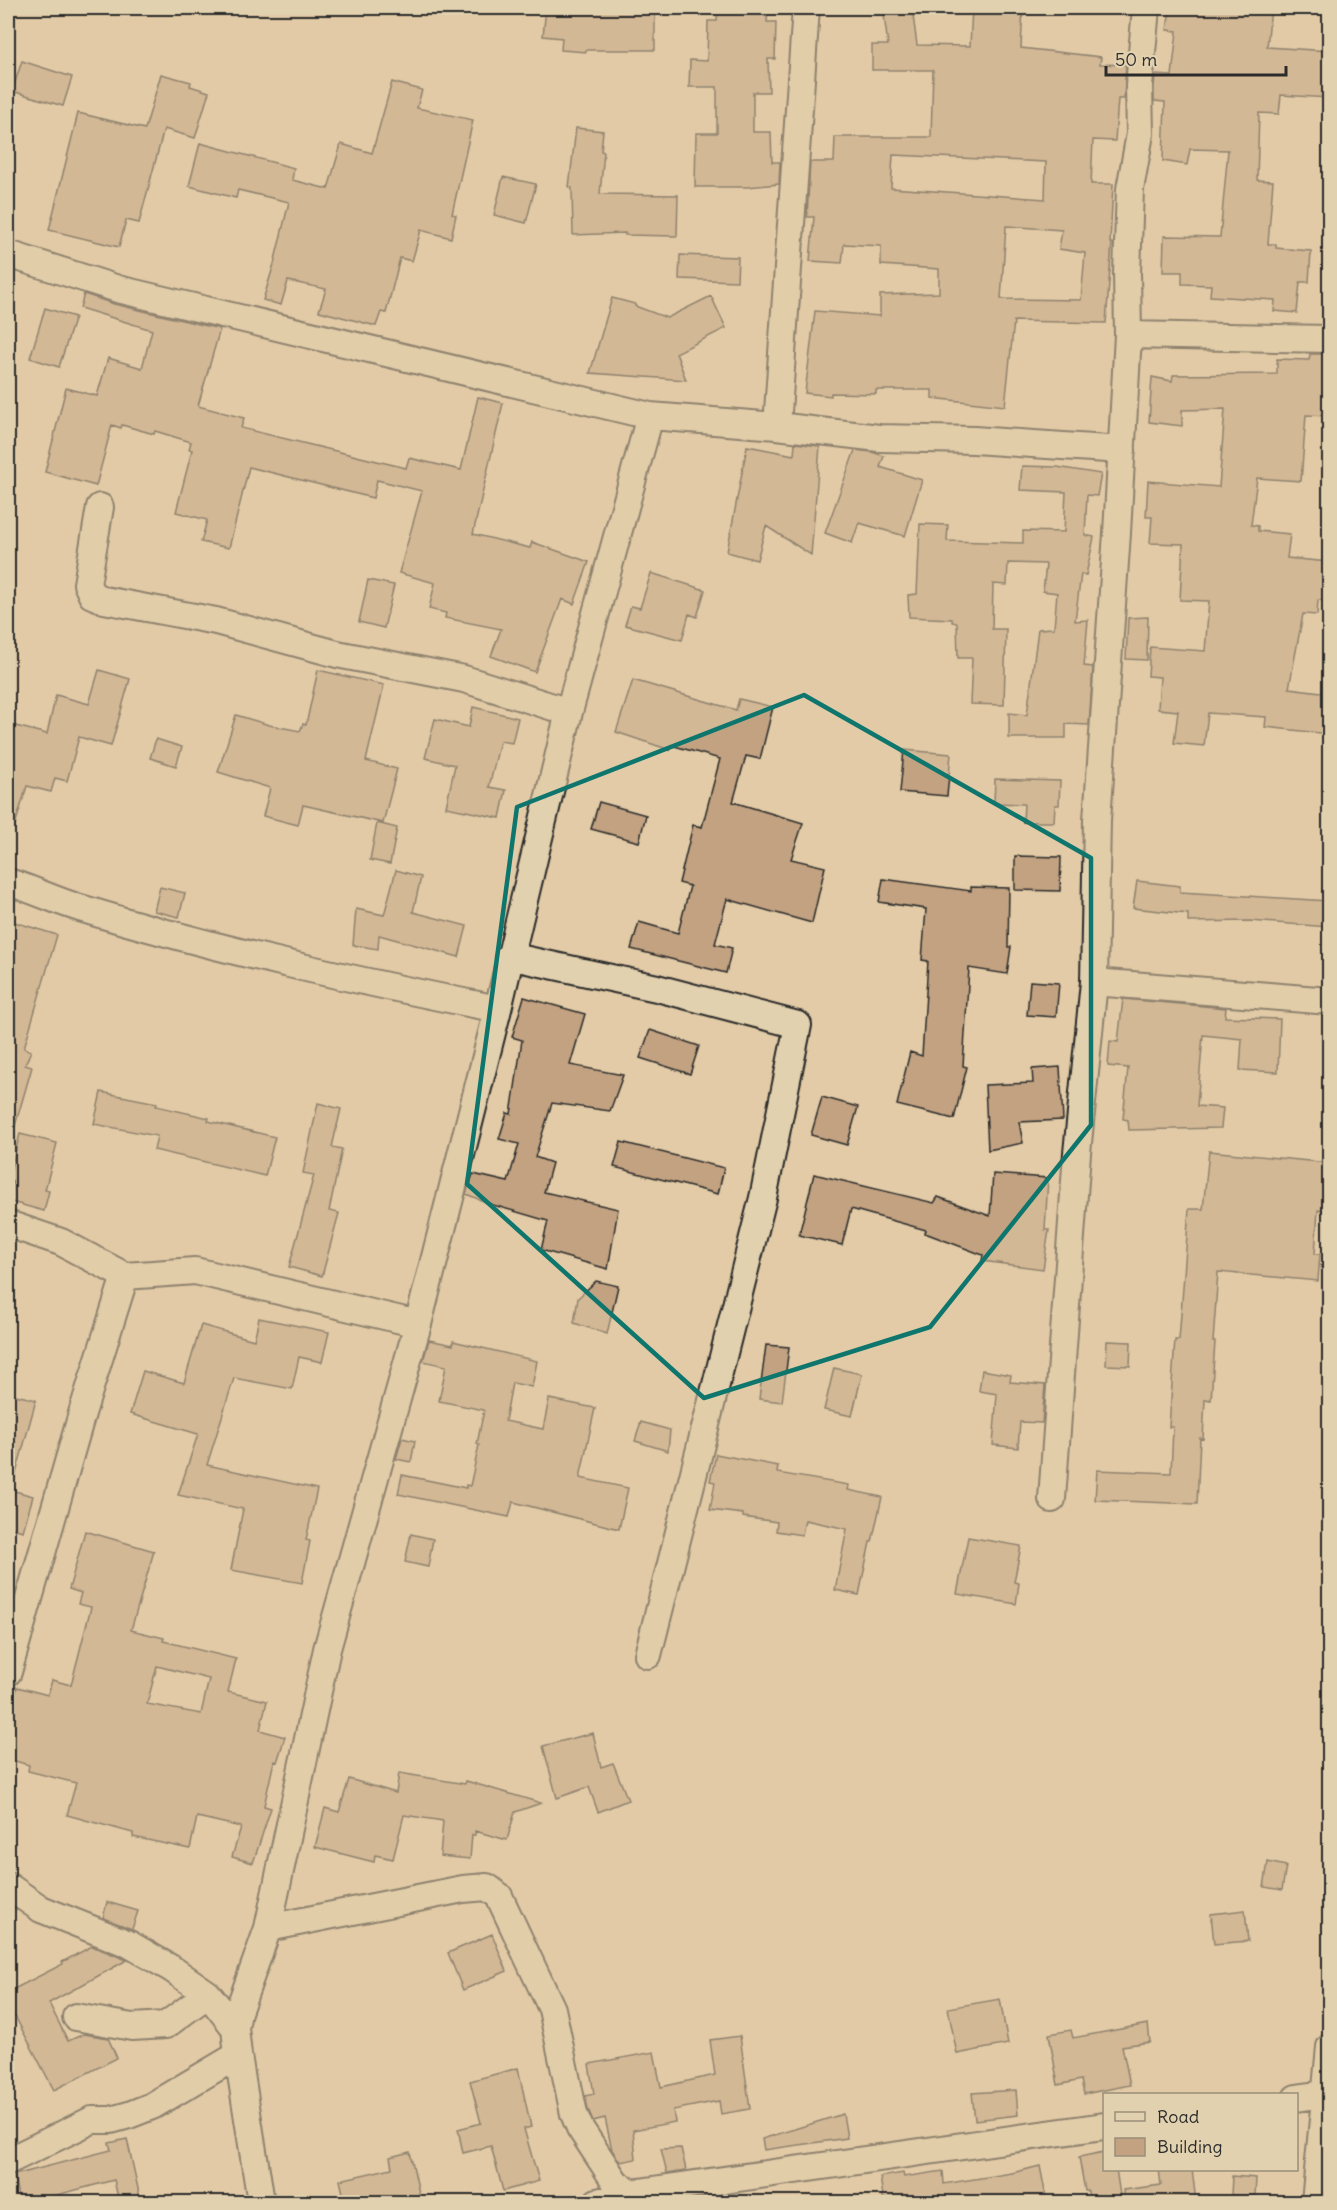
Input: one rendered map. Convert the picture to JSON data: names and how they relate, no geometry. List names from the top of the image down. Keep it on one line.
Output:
{"legend":["Road","Building"],"scale_bar":"50 m"}
